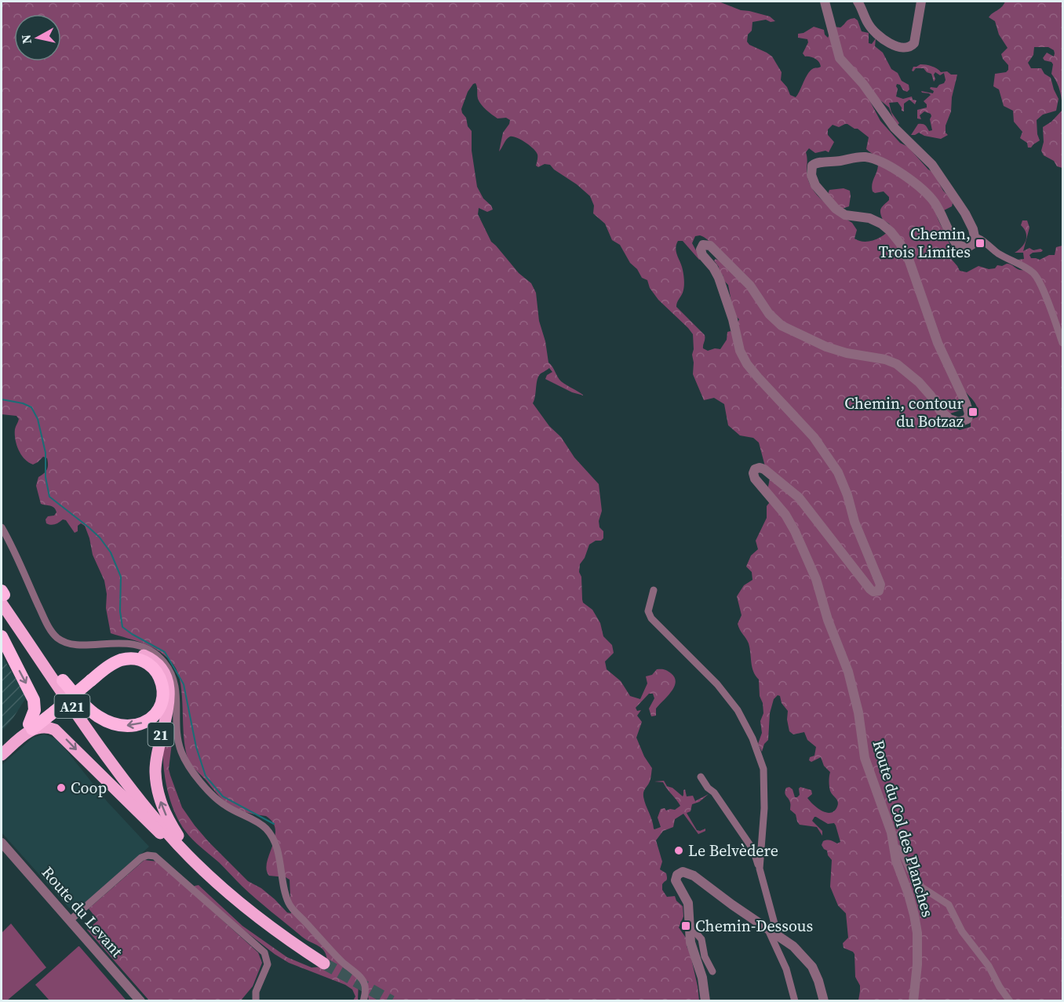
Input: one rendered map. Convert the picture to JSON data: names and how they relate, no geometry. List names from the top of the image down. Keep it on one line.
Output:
{"streets":{"highway":["A21","21"],"street":["Route du Col des Planches","Route du Levant"]},"crossings":[["A21","21"]],"places":{"transit":["Chemin, Trois Limites","Chemin, contour du Botzaz","Chemin-Dessous"],"other":["Coop","Le Belvèdere"]},"north":"left"}
